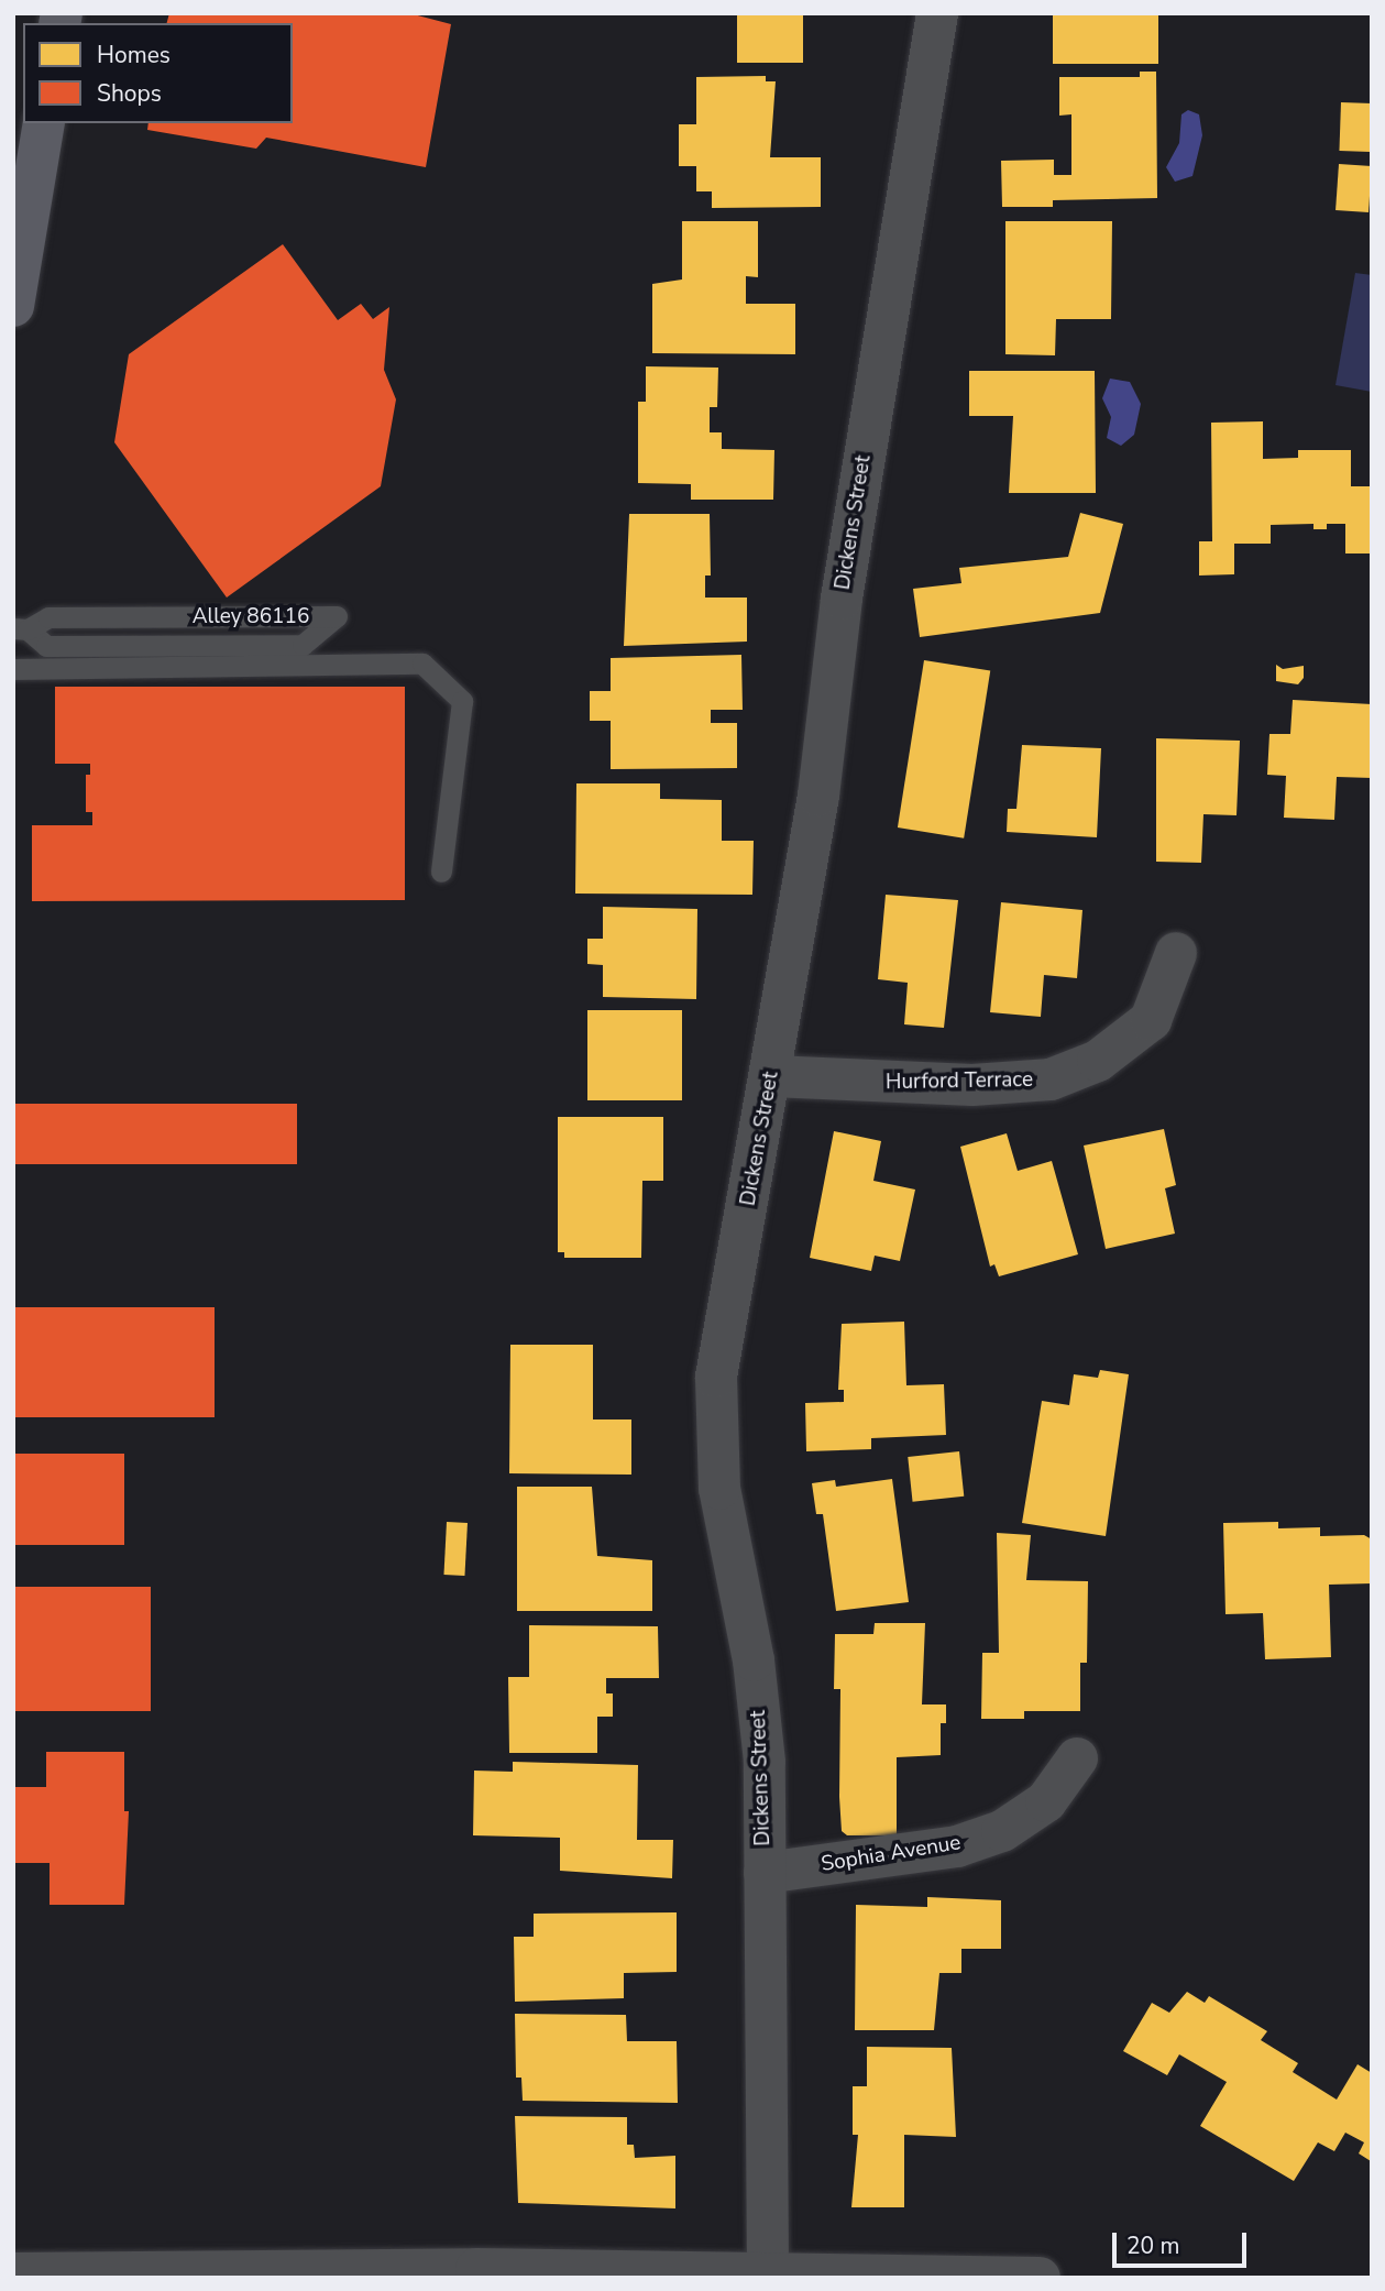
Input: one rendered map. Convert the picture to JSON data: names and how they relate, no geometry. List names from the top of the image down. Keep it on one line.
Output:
{"streets":{"street":["Dickens Street","Hurford Terrace","Sophia Avenue"],"lane":["Alley 86116"]},"crossings":[["Dickens Street","Hurford Terrace"],["Dickens Street","Sophia Avenue"]],"legend":["Homes","Shops"],"scale_bar":"20 m"}
